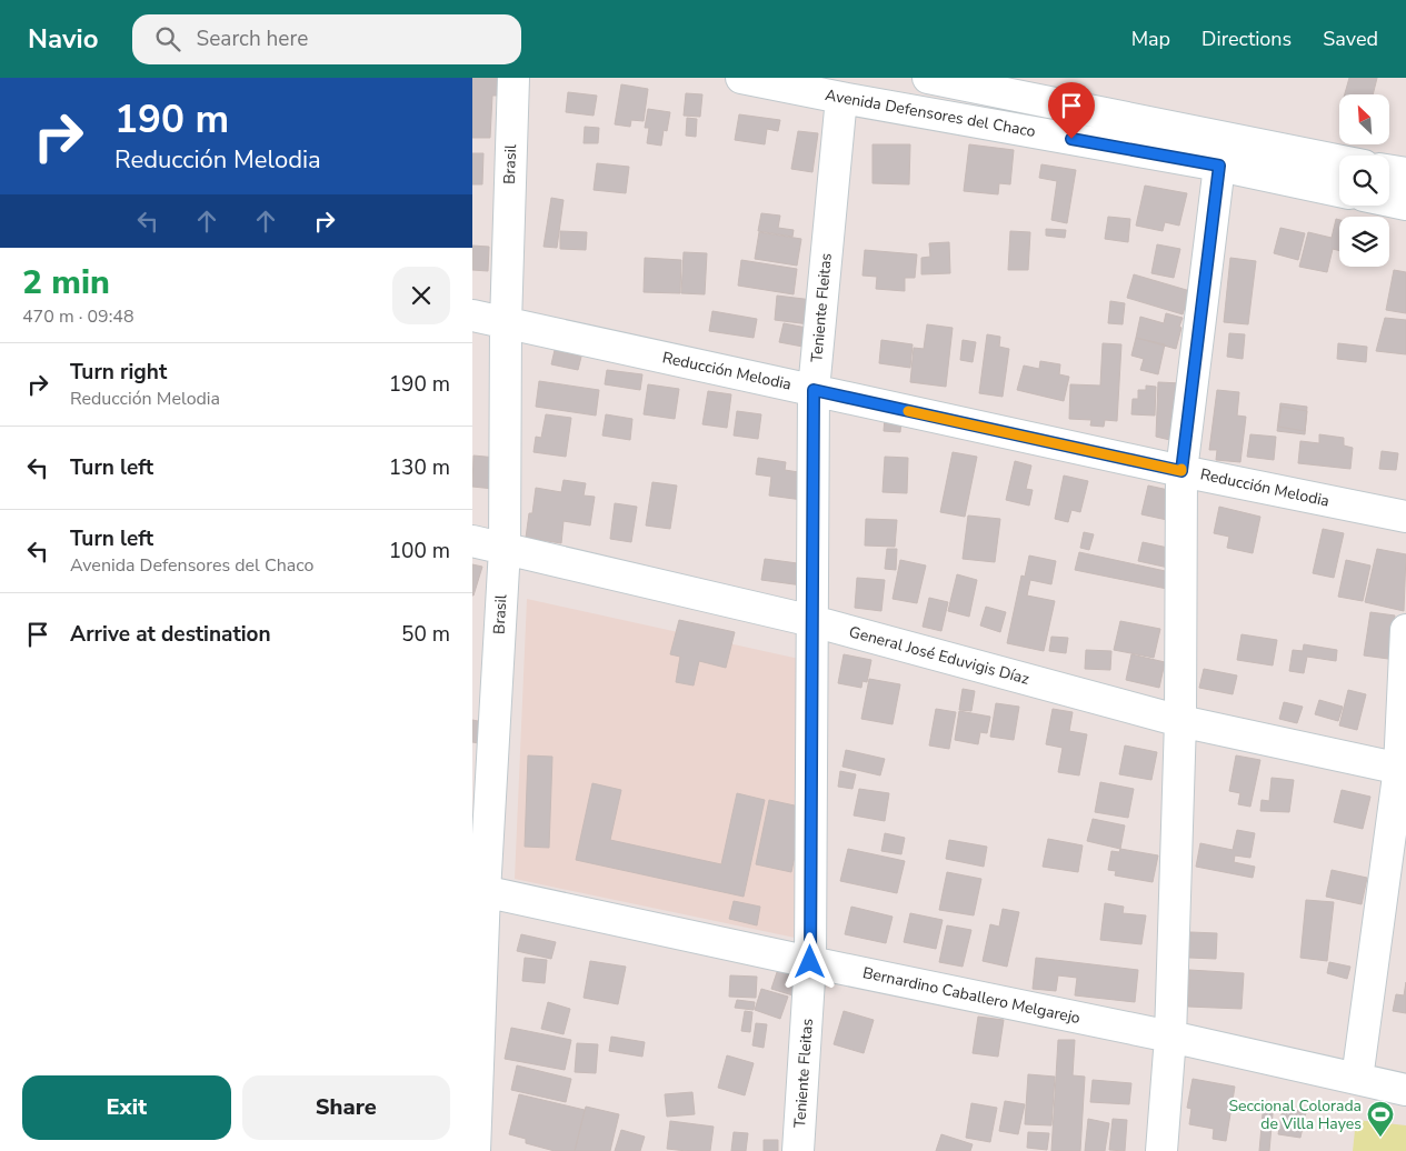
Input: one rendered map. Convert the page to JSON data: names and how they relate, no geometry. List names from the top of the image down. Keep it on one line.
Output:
{"streets":{"street":["Avenida Defensores del Chaco","Brasil","Teniente Fleitas","Reducción Melodia","General José Eduvigis Díaz","Bernardino Caballero Melgarejo"]},"crossings":[["Avenida Defensores del Chaco","Teniente Fleitas"],["Brasil","Reducción Melodia"],["Brasil","General José Eduvigis Díaz"],["Brasil","Bernardino Caballero Melgarejo"],["Teniente Fleitas","Reducción Melodia"],["Teniente Fleitas","General José Eduvigis Díaz"],["Teniente Fleitas","Bernardino Caballero Melgarejo"]],"places":{"sports":["Seccional Colorada de Villa Hayes"]},"north":"top left","page":{"header":"Navio","search":"Search here","nav":["Map","Directions","Saved"],"turn":["190 m","Reducción Melodia"],"heading":["2 min","470 m · 09:48"],"list":[{"name":"Turn right","note":"Reducción Melodia","value":"190 m"},{"name":"Turn left","value":"130 m"},{"name":"Turn left","note":"Avenida Defensores del Chaco","value":"100 m"},{"name":"Arrive at destination","value":"50 m"}],"buttons":["Exit","Share"]}}
